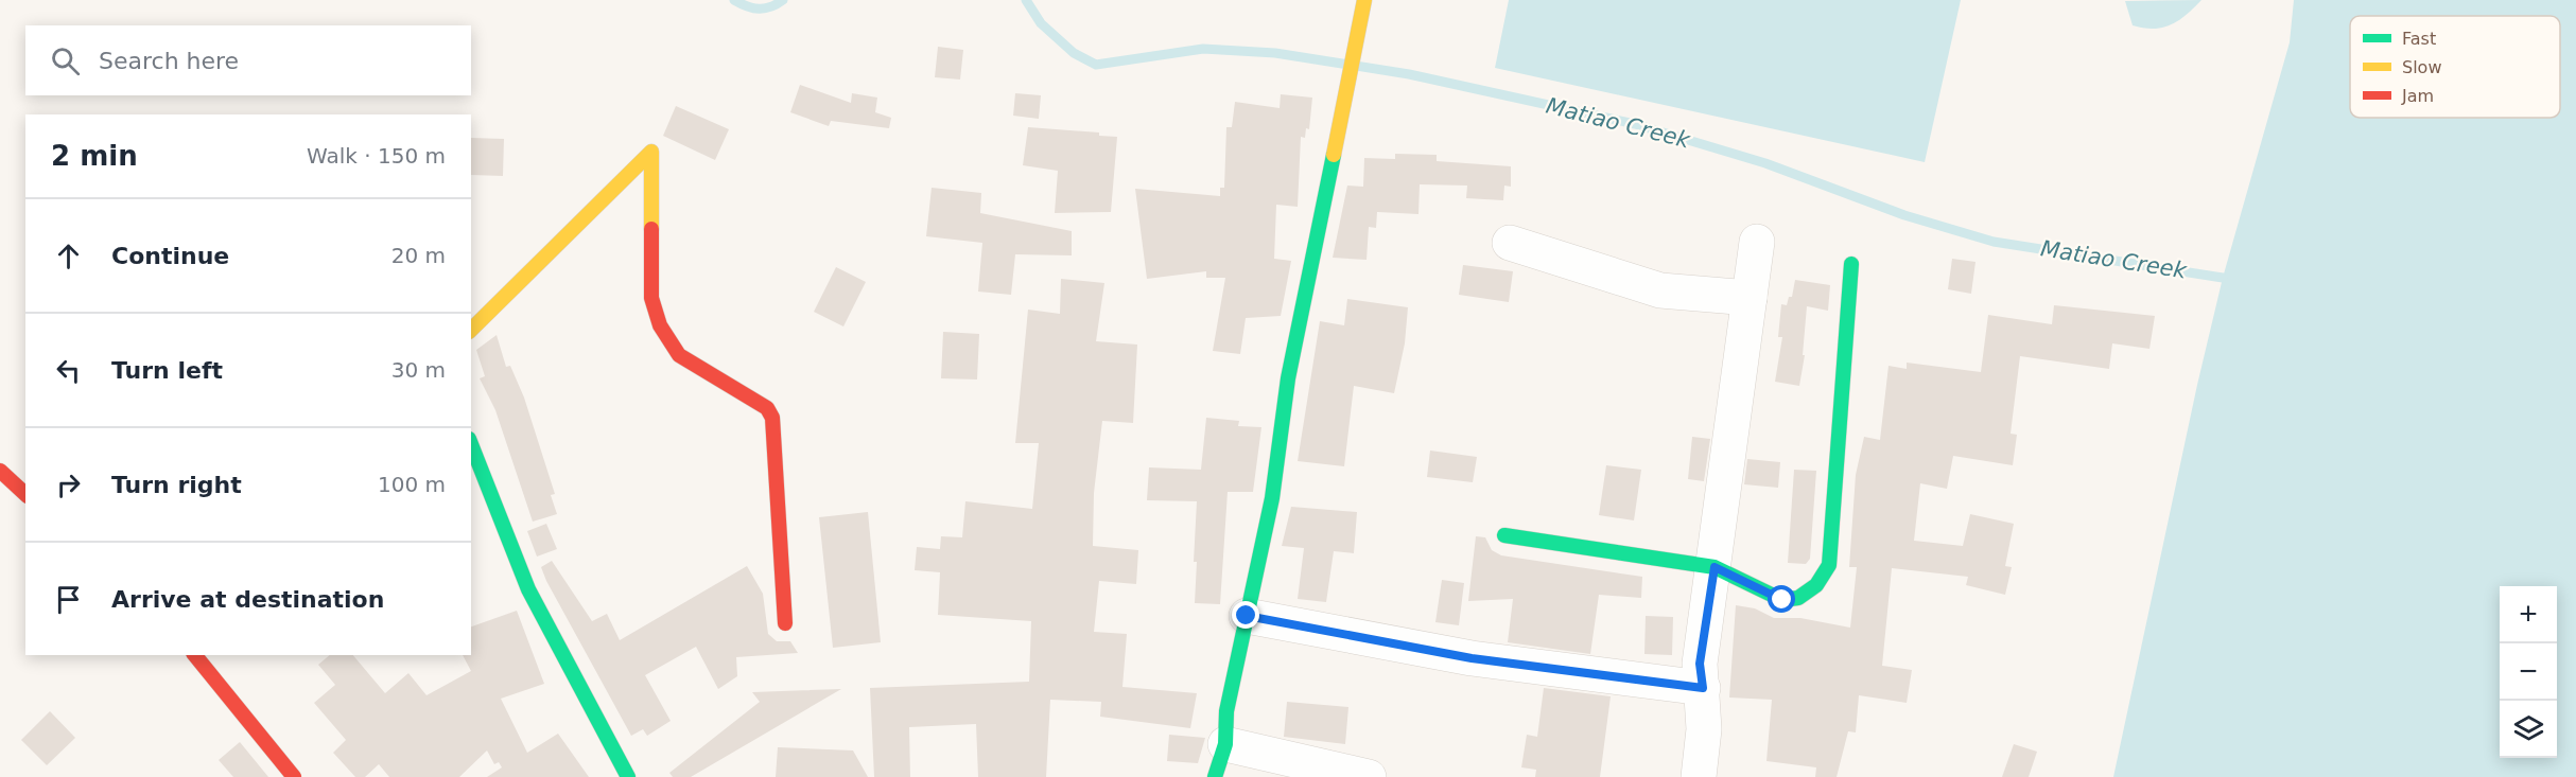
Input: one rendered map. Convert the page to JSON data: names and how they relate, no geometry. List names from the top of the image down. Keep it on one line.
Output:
{"water":["Matiao Creek"],"legend":["Fast","Slow","Jam"],"page":{"search":"Search here","heading":["2 min","Walk · 150 m"],"list":[["Continue","20 m"],["Turn left","30 m"],["Turn right","100 m"],"Arrive at destination"],"map_buttons":["+","−"]}}
